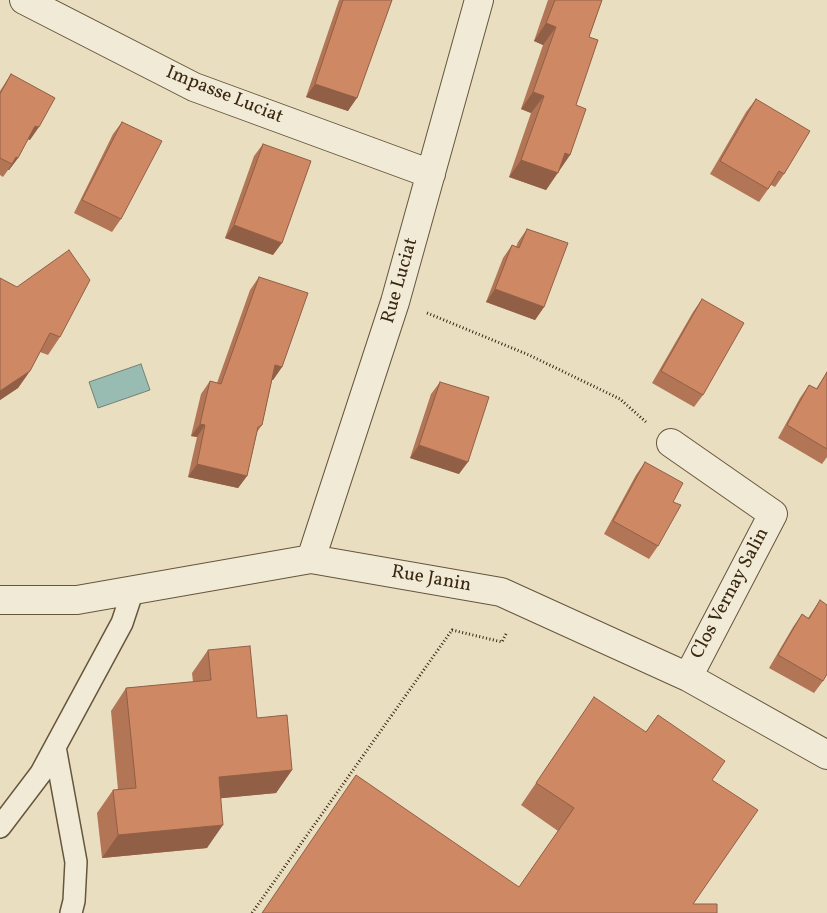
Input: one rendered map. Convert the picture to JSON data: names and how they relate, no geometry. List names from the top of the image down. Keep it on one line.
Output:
{"streets":{"street":["Impasse Luciat","Rue Luciat","Rue Janin","Clos Vernay Salin"]},"crossings":[["Impasse Luciat","Rue Luciat"],["Rue Luciat","Rue Janin"],["Rue Janin","Clos Vernay Salin"]]}
